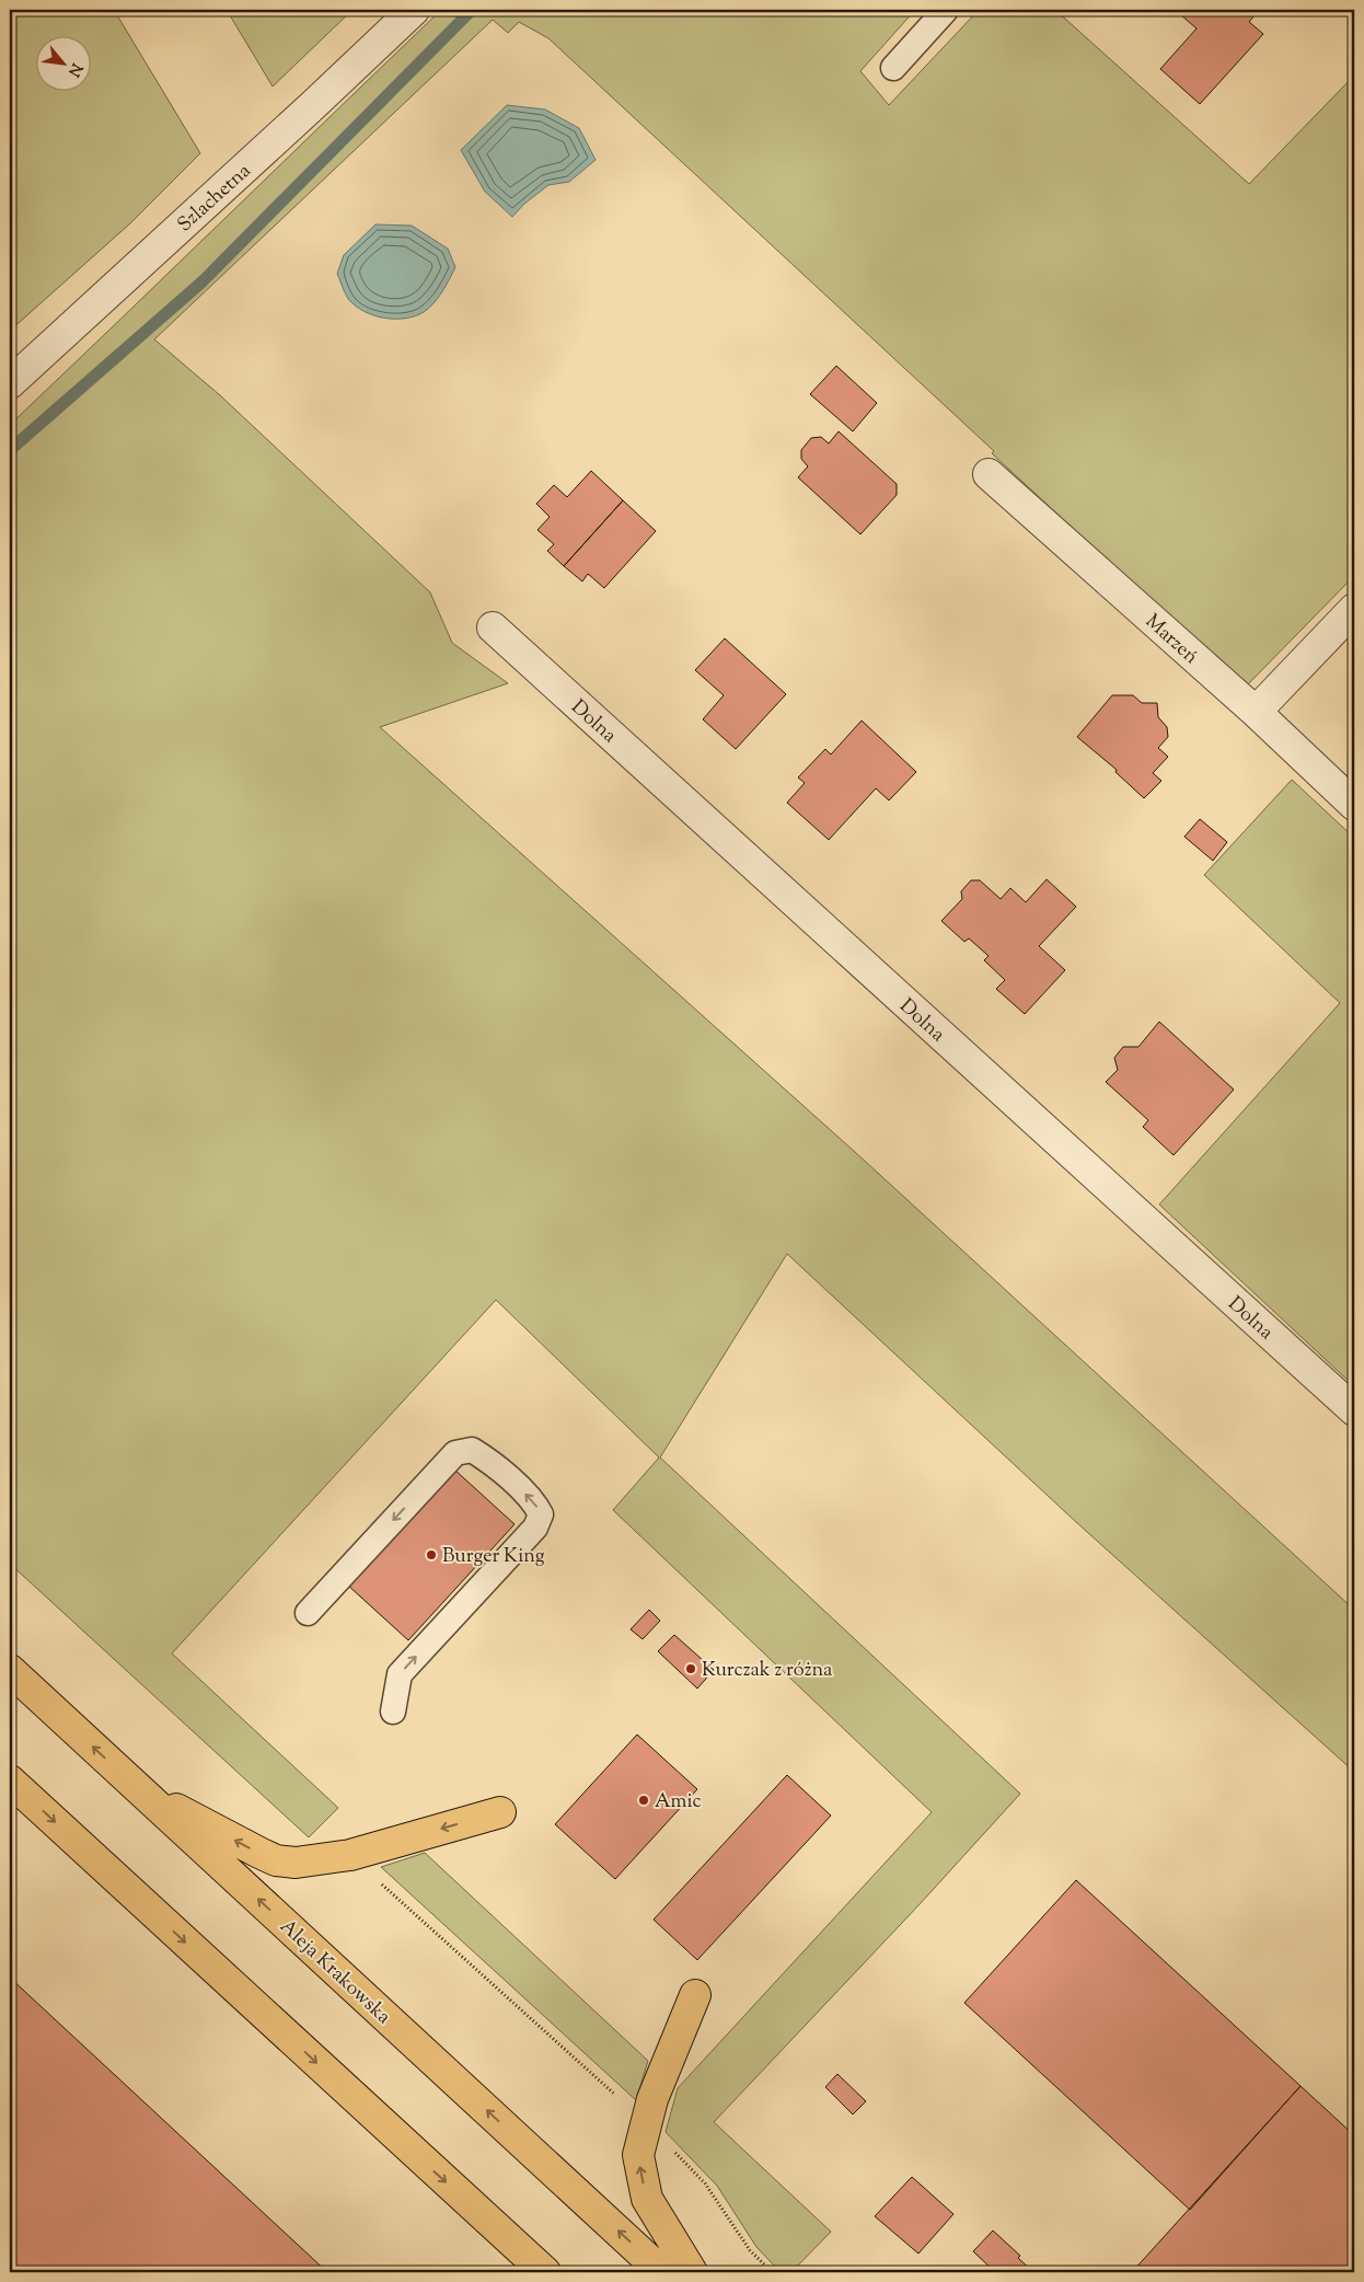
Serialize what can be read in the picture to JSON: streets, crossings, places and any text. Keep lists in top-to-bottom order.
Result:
{
  "streets": {
    "main road": ["Aleja Krakowska"],
    "street": ["Szlachetna", "Marzeń", "Dolna"]
  },
  "places": ["Burger King", "Kurczak z różna", "Amic"],
  "north": "bottom right"
}
